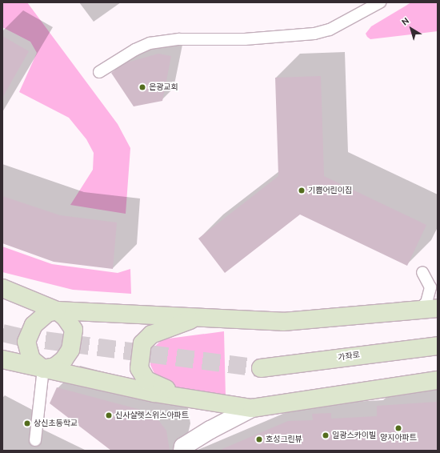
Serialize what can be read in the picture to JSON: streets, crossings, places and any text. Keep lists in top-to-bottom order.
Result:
{
  "streets": {
    "main road": ["가좌로"]
  },
  "places": [
    "은광교회",
    "기쁨어린이집",
    "신사샬렛스위스아파트",
    "상신초등학교",
    "양지아파트",
    "일광스카이빌",
    "호성그린뷰"
  ],
  "north": "top left"
}
